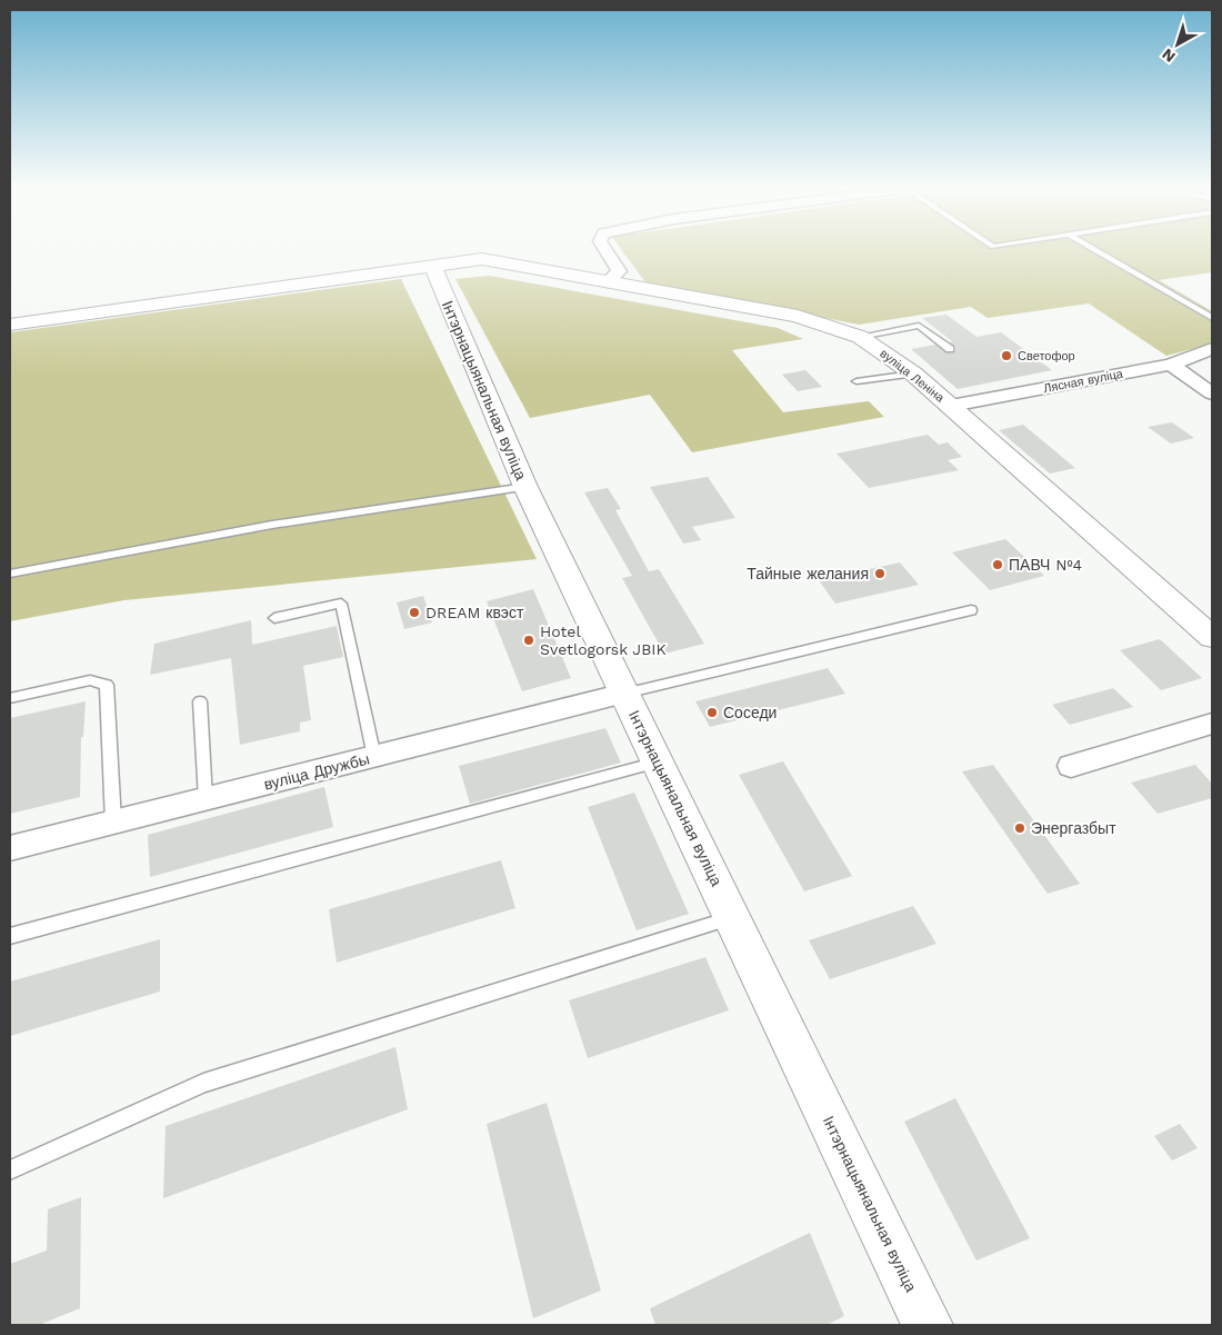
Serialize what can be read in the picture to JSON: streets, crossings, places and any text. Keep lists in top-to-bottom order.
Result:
{
  "streets": {
    "street": [
      "вуліца Леніна",
      "Лясная вуліца",
      "Інтэрнацыянальная вуліца",
      "вуліца Дружбы"
    ]
  },
  "crossings": [
    ["вуліца Леніна", "Лясная вуліца"],
    ["вуліца Леніна", "Інтэрнацыянальная вуліца"],
    ["Інтэрнацыянальная вуліца", "вуліца Дружбы"]
  ],
  "places": [
    "Светофор",
    "ПАВЧ №4",
    "Тайные желания",
    "DREAM квэст",
    "Hotel Svetlogorsk JBIK",
    "Соседи",
    "Энергазбыт"
  ],
  "north": "bottom left"
}
